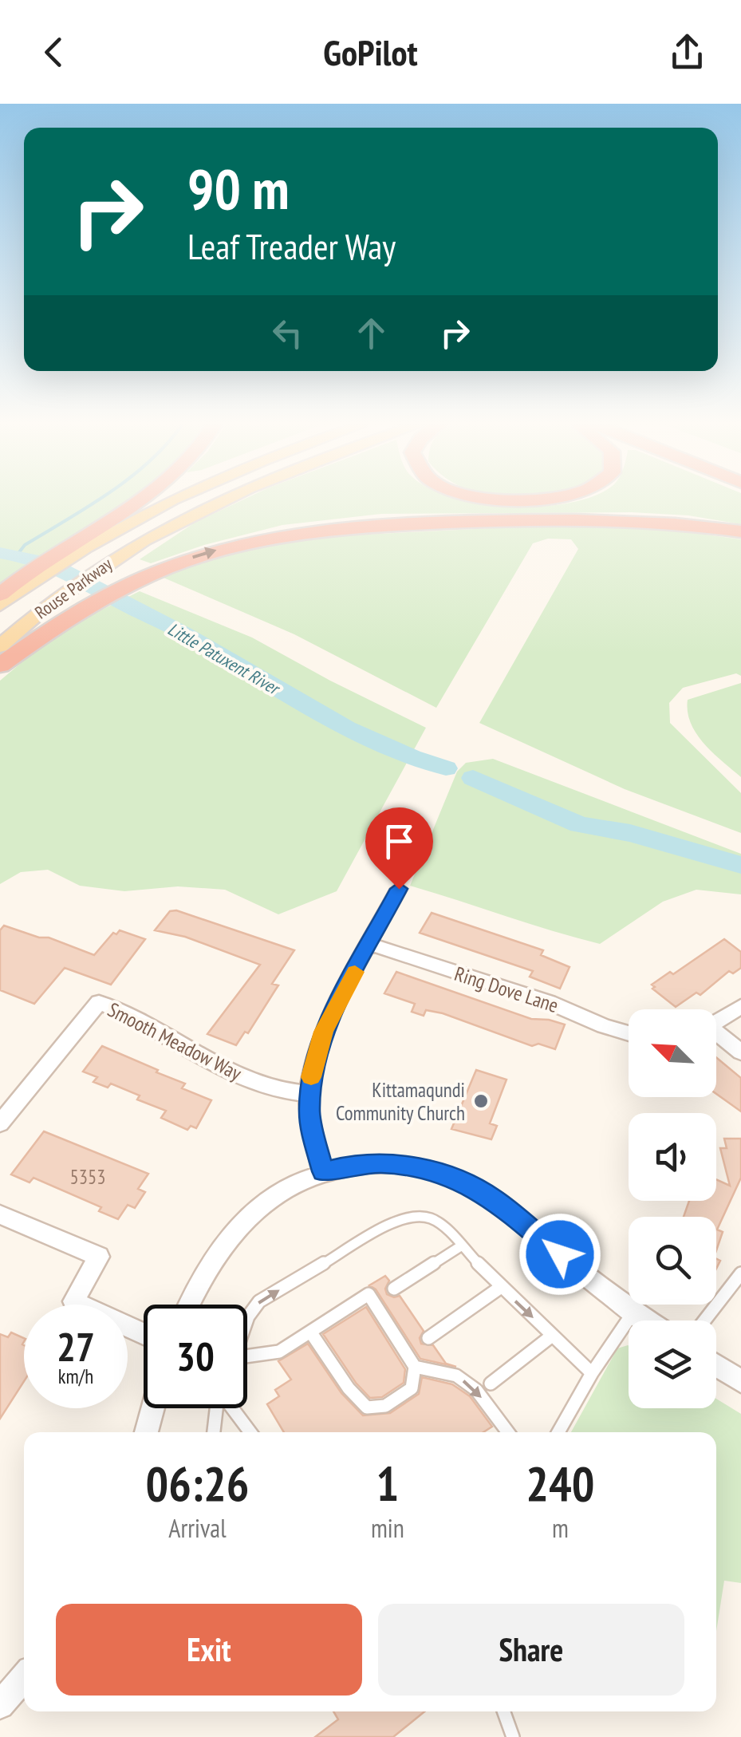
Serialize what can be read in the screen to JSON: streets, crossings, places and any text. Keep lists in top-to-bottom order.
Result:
{
  "streets": {
    "main road": ["Rouse Parkway"],
    "street": ["Ring Dove Lane", "Smooth Meadow Way"]
  },
  "water": ["Little Patuxent River"],
  "places": ["Kittamaqundi Community Church"],
  "house_numbers": ["5353"],
  "north": "top left",
  "page": {
    "header": "GoPilot",
    "turn": ["90 m", "Leaf Treader Way"],
    "speed": "27 km/h",
    "limit": "30",
    "eta": [
      "06:26",
      "Arrival",
      "1",
      "min",
      "240",
      "m"
    ],
    "buttons": ["Exit", "Share"]
  }
}
